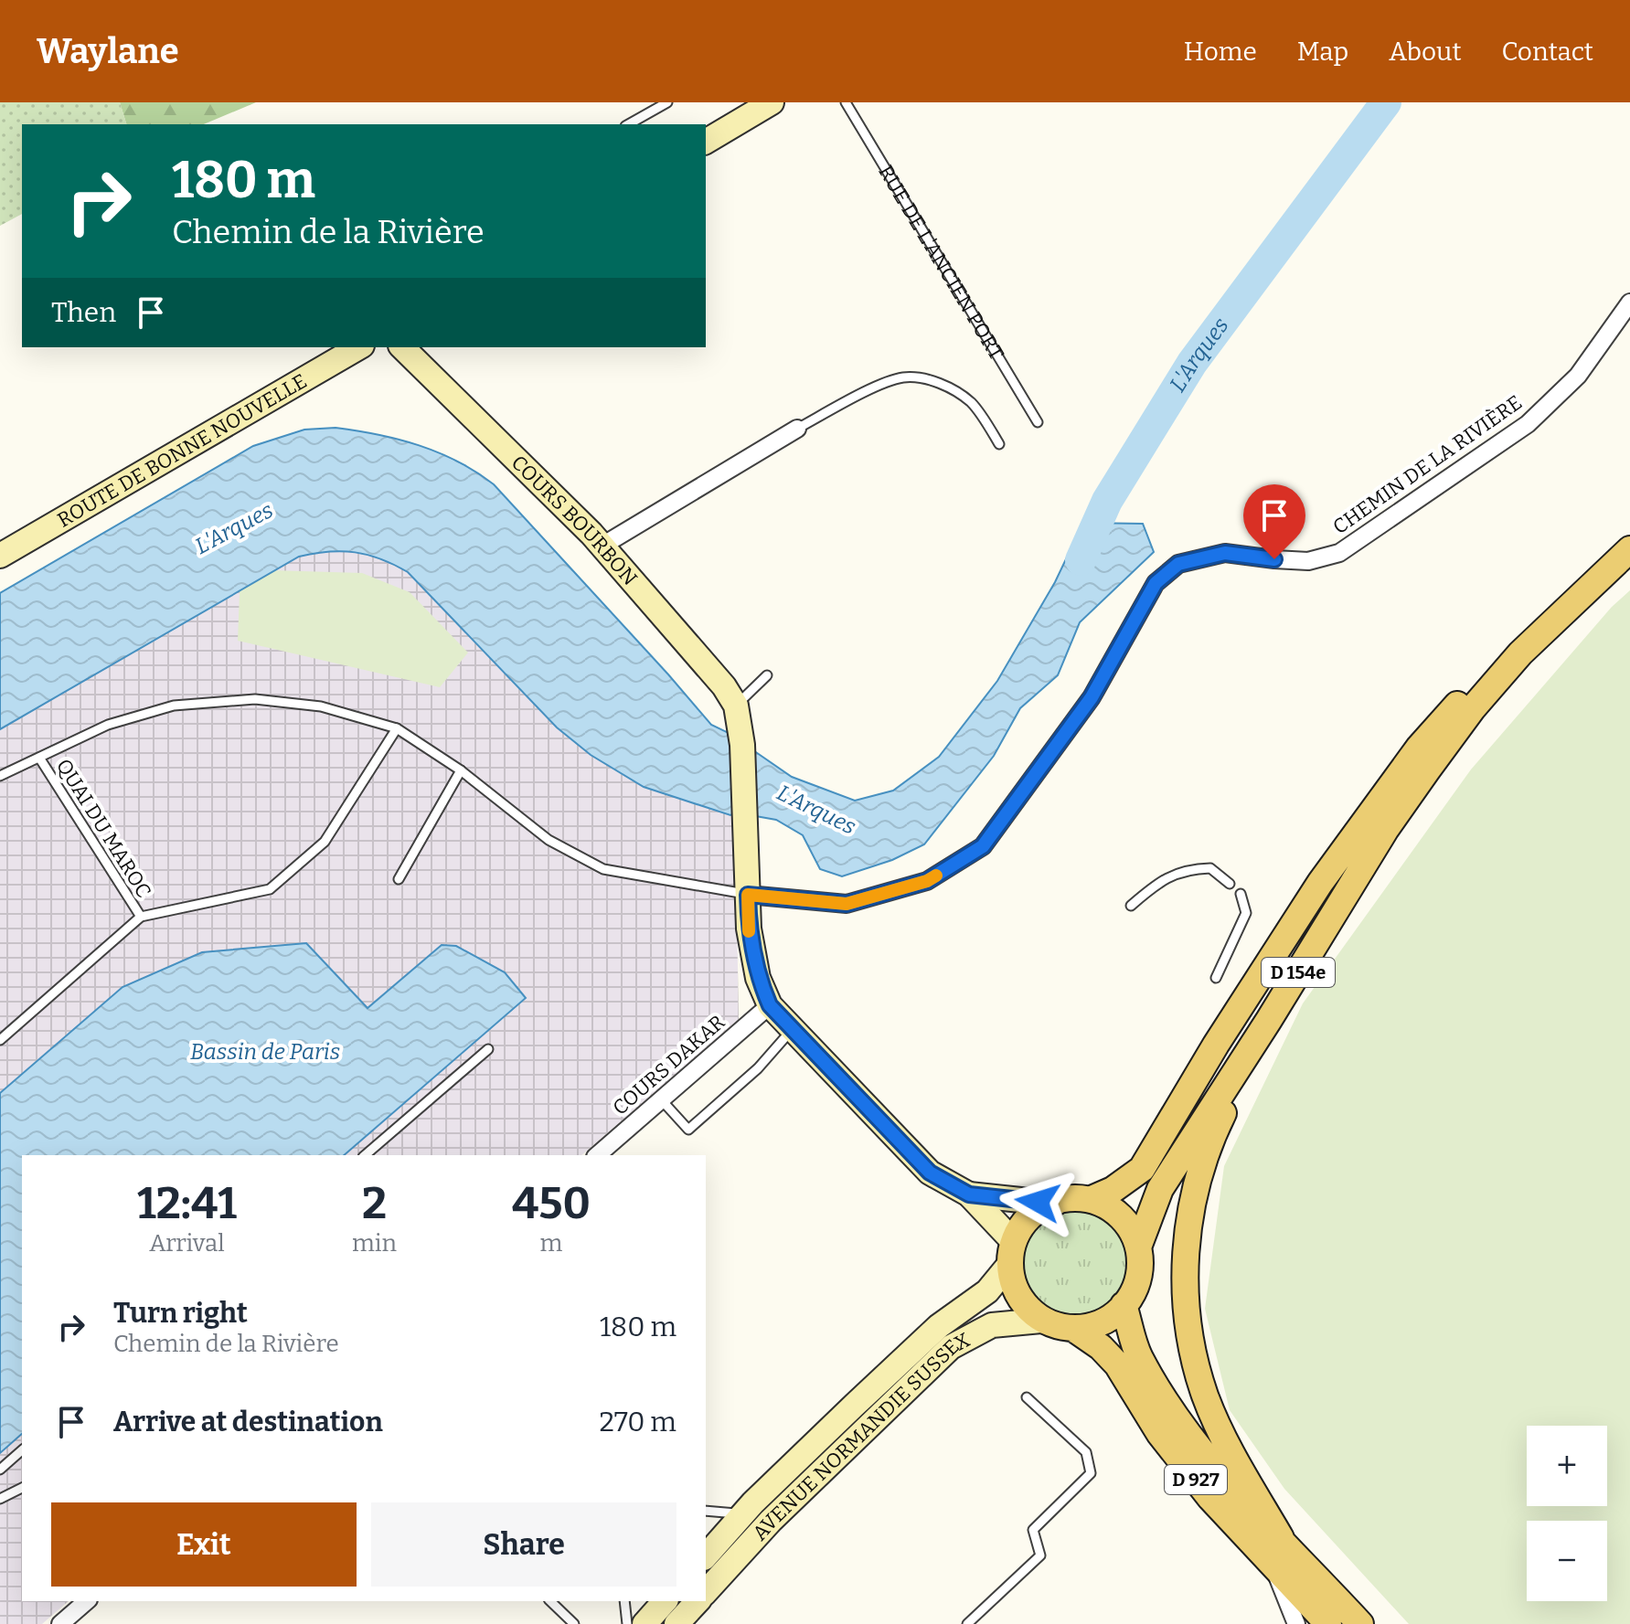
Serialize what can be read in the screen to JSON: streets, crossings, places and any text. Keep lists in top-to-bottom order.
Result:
{
  "streets": {
    "main road": [
      "ROUTE DE BONNE NOUVELLE",
      "COURS BOURBON",
      "D 154e",
      "AVENUE NORMANDIE SUSSEX",
      "D 927"
    ],
    "street": ["CHEMIN DE LA RIVIÈRE", "COURS DAKAR"],
    "lane": ["RUE DE L'ANCIEN PORT", "QUAI DU MAROC"]
  },
  "crossings": [
    ["CHEMIN DE LA RIVIÈRE", "COURS BOURBON"],
    ["COURS BOURBON", "D 154e"],
    ["COURS BOURBON", "COURS DAKAR"],
    ["COURS BOURBON", "AVENUE NORMANDIE SUSSEX"],
    ["COURS BOURBON", "D 927"],
    ["D 154e", "AVENUE NORMANDIE SUSSEX"],
    ["D 154e", "D 927"],
    ["AVENUE NORMANDIE SUSSEX", "D 927"]
  ],
  "water": ["L'Arques", "Bassin de Paris"],
  "page": {
    "header": "Waylane",
    "nav": [
      "Home",
      "Map",
      "About",
      "Contact"
    ],
    "turn": ["180 m", "Chemin de la Rivière"],
    "then": "Then",
    "eta": [
      "12:41",
      "Arrival",
      "2",
      "min",
      "450",
      "m"
    ],
    "list": [
      {
        "name": "Turn right",
        "note": "Chemin de la Rivière",
        "value": "180 m"
      },
      {
        "name": "Arrive at destination",
        "value": "270 m"
      }
    ],
    "map_buttons": ["+", "−"],
    "buttons": ["Exit", "Share"]
  }
}
